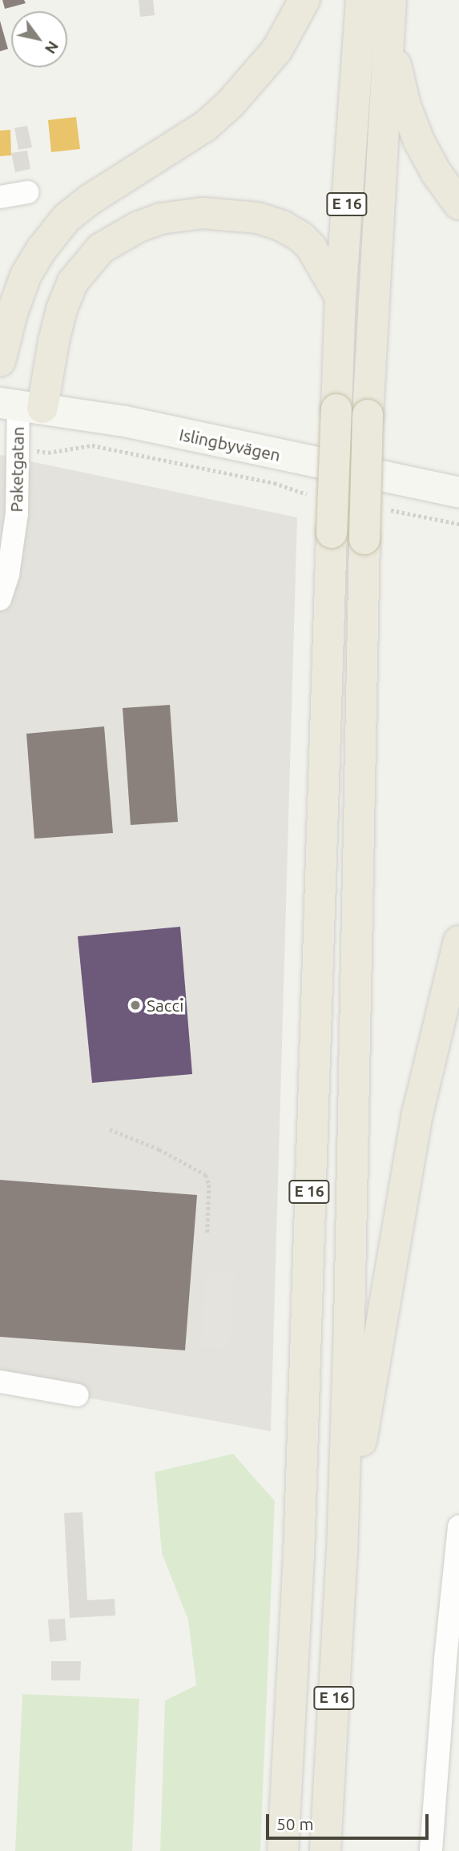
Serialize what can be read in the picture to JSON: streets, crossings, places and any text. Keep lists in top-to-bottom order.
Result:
{
  "streets": {
    "highway": ["E 16"],
    "street": ["Islingbyvägen", "Paketgatan"]
  },
  "crossings": [
    ["Islingbyvägen", "Paketgatan"]
  ],
  "places": ["Sacci"],
  "scale_bar": "50 m",
  "north": "bottom right"
}
